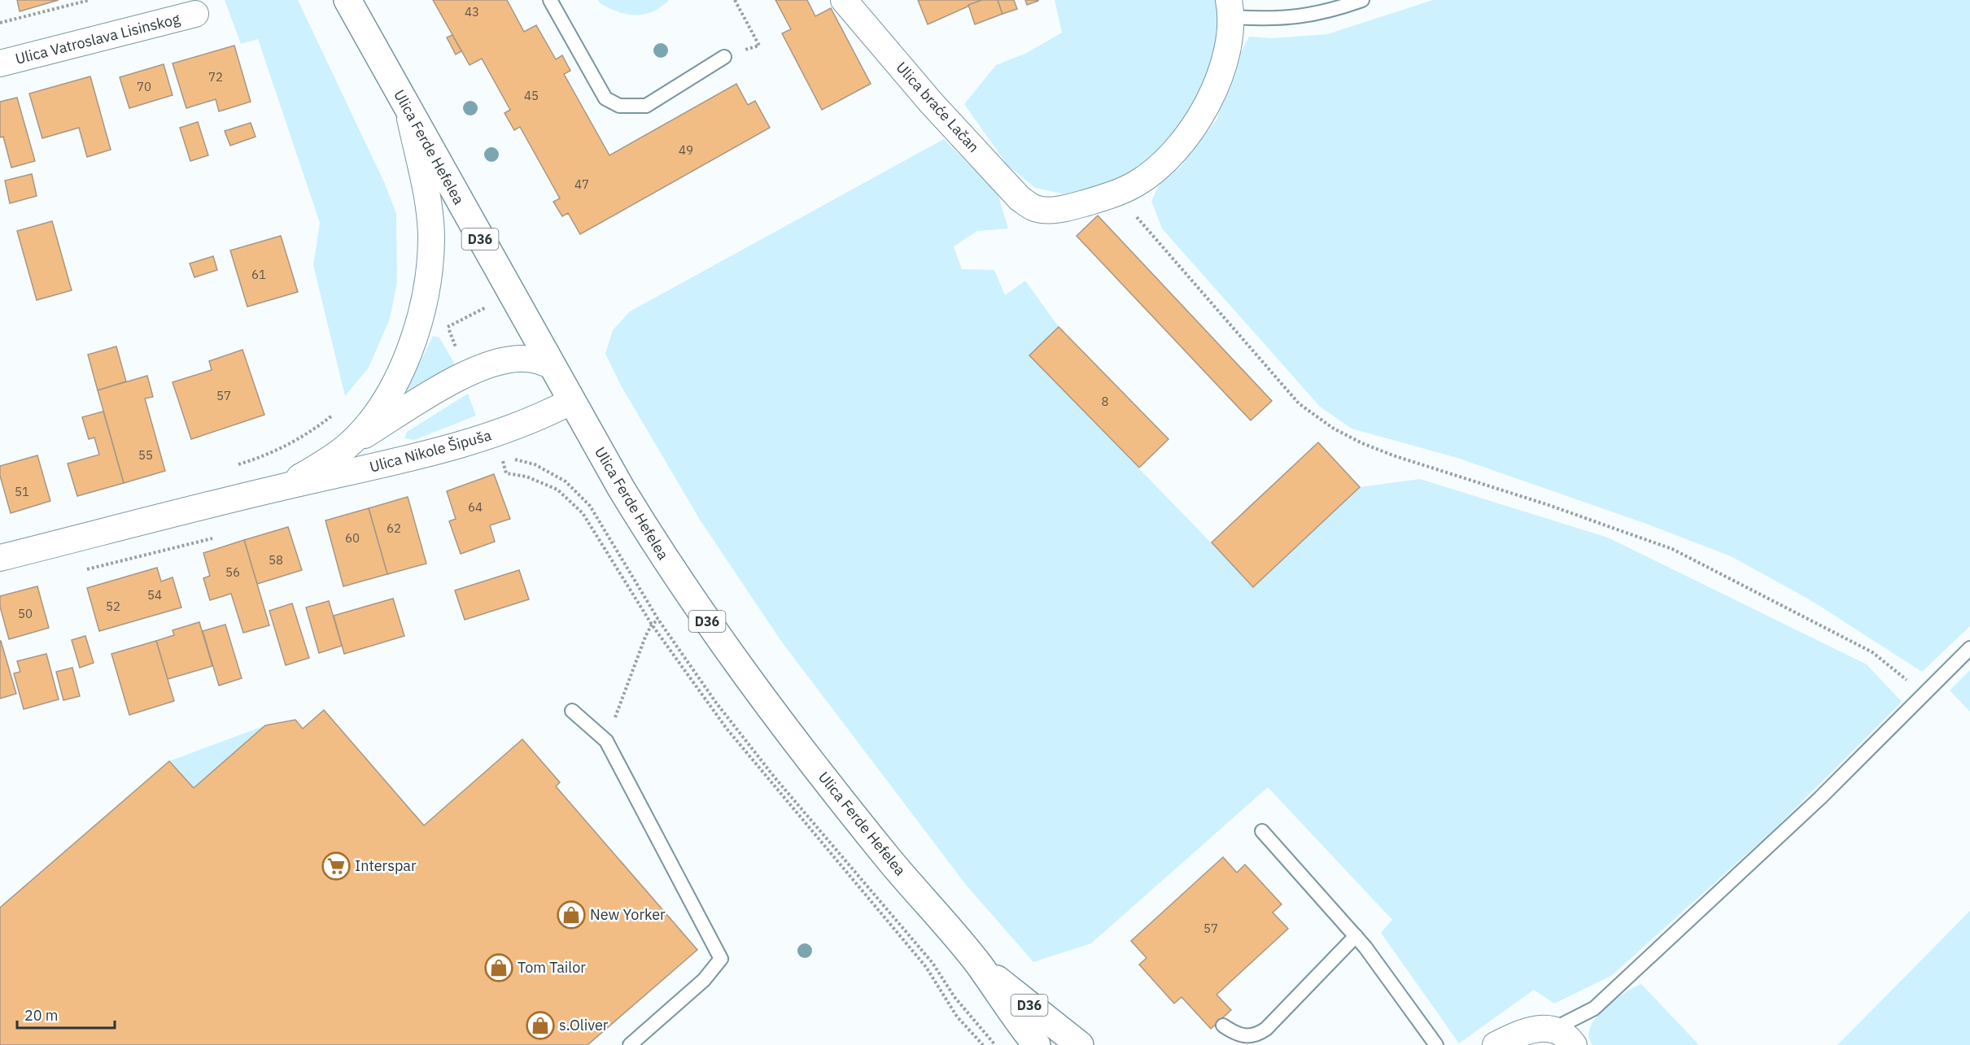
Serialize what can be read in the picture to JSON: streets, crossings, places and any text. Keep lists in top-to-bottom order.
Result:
{
  "streets": {
    "main road": ["Ulica Ferde Hefelea", "D36"],
    "street": ["Ulica Vatroslava Lisinskog", "Ulica braće Lačan", "Ulica Nikole Šipuša"]
  },
  "crossings": [
    ["Ulica Ferde Hefelea", "Ulica Nikole Šipuša"]
  ],
  "places": {
    "supermarket": ["Interspar"],
    "shop": ["New Yorker", "Tom Tailor", "s.Oliver"]
  },
  "house_numbers": [
    "43",
    "72",
    "70",
    "45",
    "49",
    "47",
    "61",
    "57",
    "8",
    "55",
    "51",
    "64",
    "62",
    "60",
    "58",
    "56",
    "54",
    "52",
    "50",
    "57"
  ],
  "scale_bar": "20 m"
}
